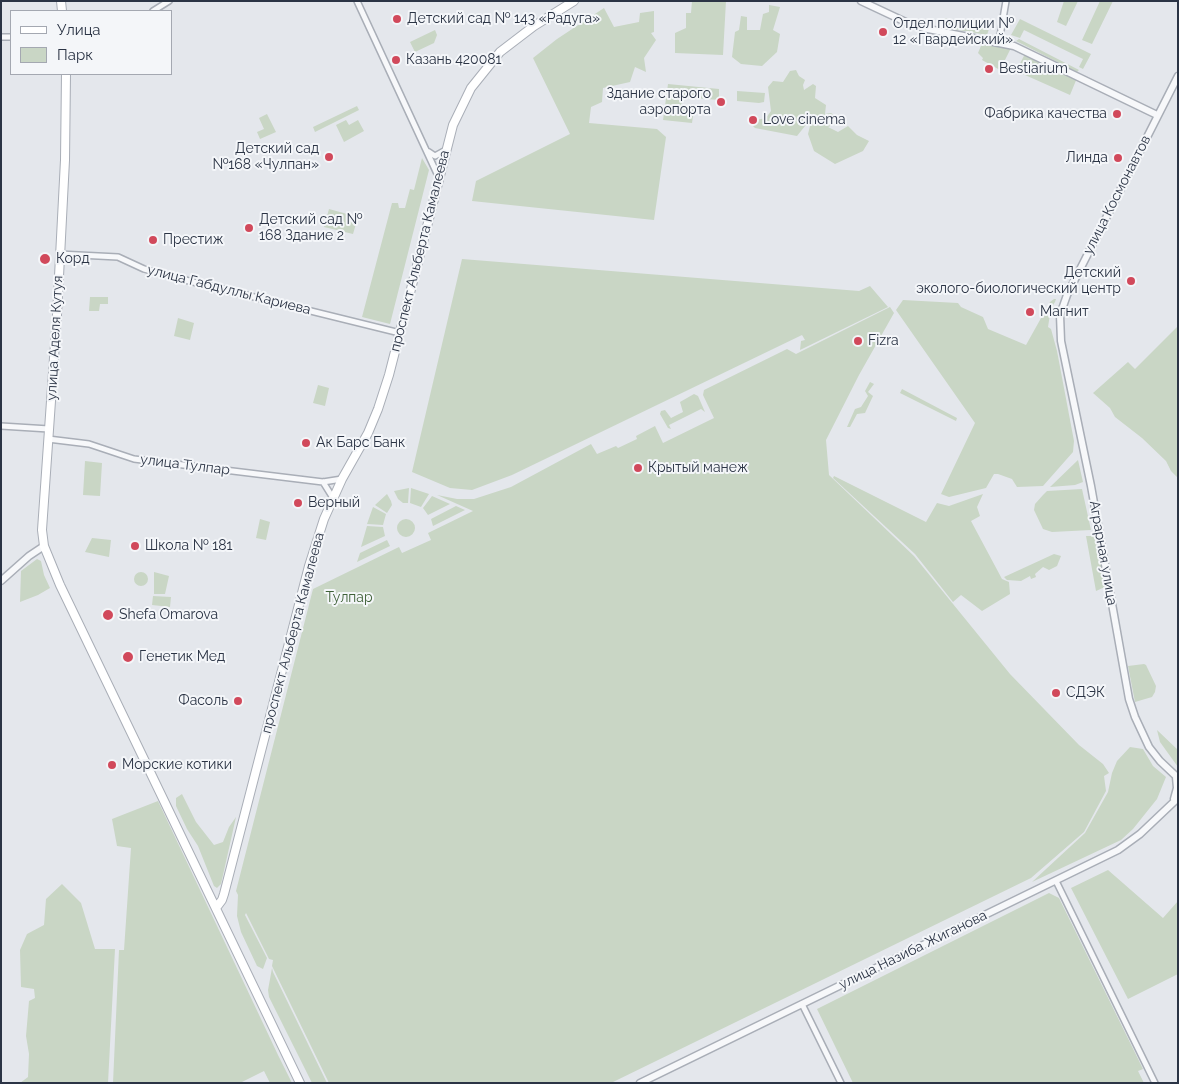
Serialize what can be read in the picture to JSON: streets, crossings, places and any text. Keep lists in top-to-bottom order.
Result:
{
  "streets": {
    "main road": ["проспект Альберта Камалеева", "улица Аделя Кутуя"],
    "street": [
      "улица Космонавтов",
      "улица Габдуллы Кариева",
      "улица Тулпар",
      "Аграрная улица",
      "улица Назиба Жиганова"
    ]
  },
  "crossings": [
    ["улица Космонавтов", "Аграрная улица"],
    ["проспект Альберта Камалеева", "улица Габдуллы Кариева"],
    ["проспект Альберта Камалеева", "улица Аделя Кутуя"],
    ["проспект Альберта Камалеева", "улица Тулпар"],
    ["улица Габдуллы Кариева", "улица Аделя Кутуя"],
    ["улица Аделя Кутуя", "улица Тулпар"],
    ["Аграрная улица", "улица Назиба Жиганова"]
  ],
  "parks": ["Тулпар"],
  "places": [
    "Детский сад № 143 «Радуга»",
    "Отдел полиции № 12 «Гвардейский»",
    "Казань 420081",
    "Bestiarium",
    "Здание старого аэропорта",
    "Фабрика качества",
    "Love cinema",
    "Детский сад №168 «Чулпан»",
    "Линда",
    "Детский сад № 168 Здание 2",
    "Престиж",
    "Корд",
    "Детский эколого-биологический центр",
    "Магнит",
    "Fizra",
    "Ак Барс Банк",
    "Крытый манеж",
    "Верный",
    "Школа № 181",
    "Shefa Omarova",
    "Генетик Мед",
    "СДЭК",
    "Фасоль",
    "Морские котики"
  ],
  "legend": ["Улица", "Парк"]
}
